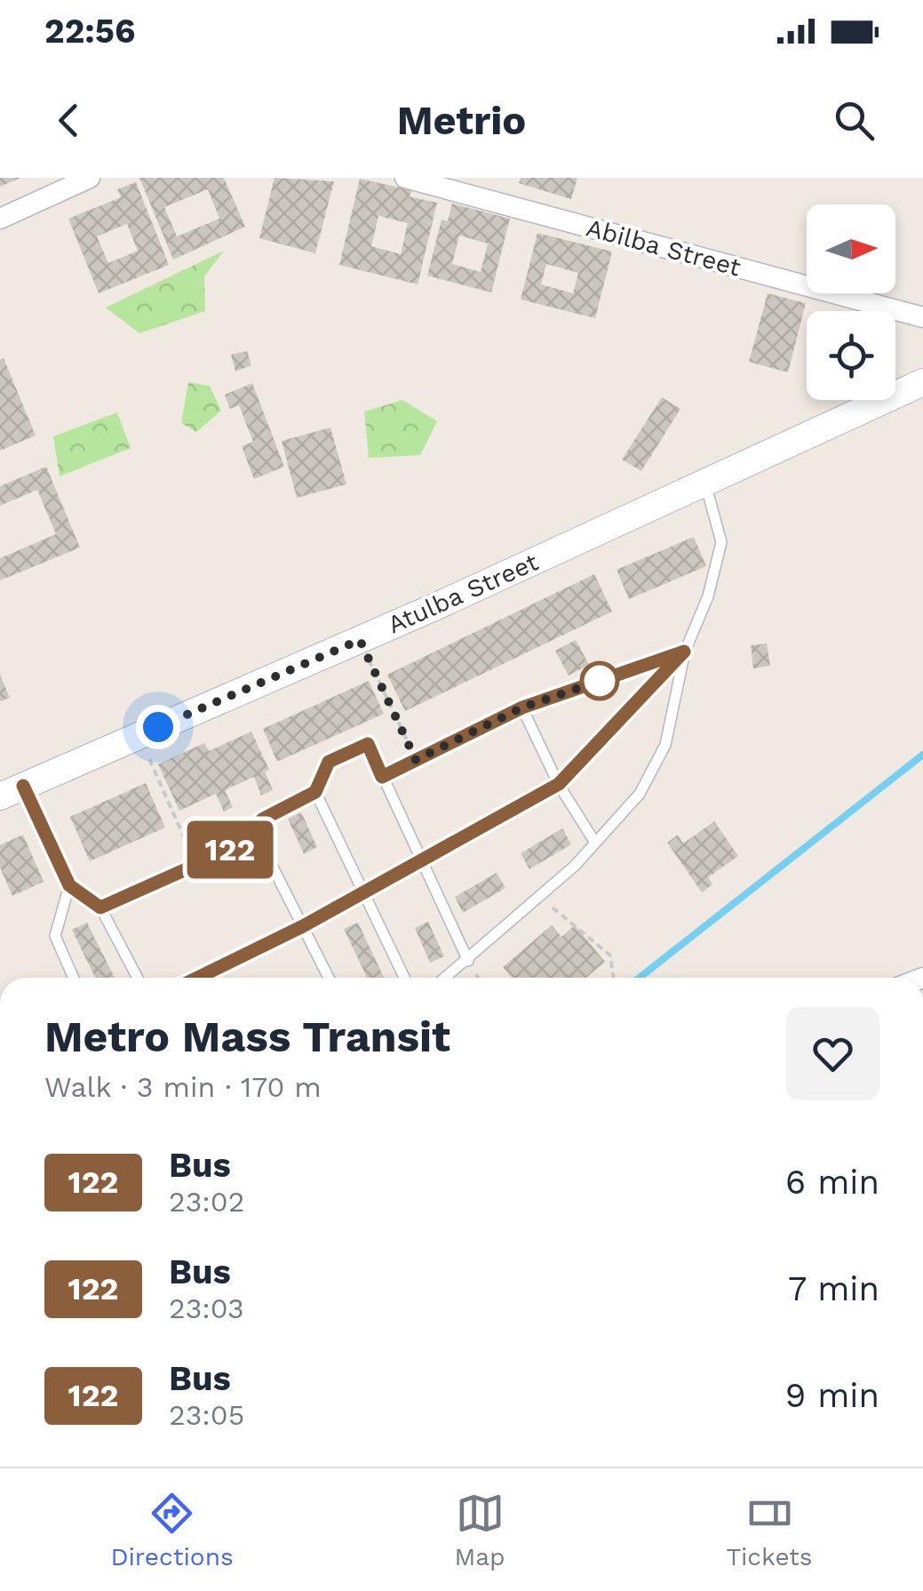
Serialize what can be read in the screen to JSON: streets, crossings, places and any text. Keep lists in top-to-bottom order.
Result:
{
  "streets": {
    "street": ["Abilba Street", "Atulba Street"]
  },
  "lines": ["bus line 122"],
  "north": "right",
  "page": {
    "status": "22:56",
    "header": "Metrio",
    "on_map": "122",
    "heading": ["Metro Mass Transit", "Walk · 3 min · 170 m"],
    "list": [
      {
        "mark": "122",
        "name": "Bus",
        "note": "23:02",
        "value": "6 min"
      },
      {
        "mark": "122",
        "name": "Bus",
        "note": "23:03",
        "value": "7 min"
      },
      {
        "mark": "122",
        "name": "Bus",
        "note": "23:05",
        "value": "9 min"
      }
    ],
    "tabs": ["Directions", "Map", "Tickets"]
  }
}
